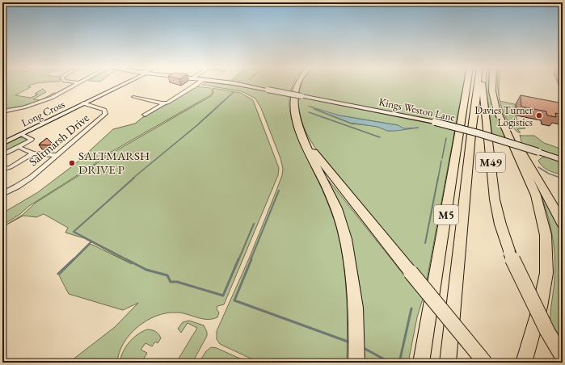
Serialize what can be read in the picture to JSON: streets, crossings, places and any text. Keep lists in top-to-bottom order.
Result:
{
  "streets": {
    "highway": ["M49", "M5"],
    "street": ["Kings Weston Lane", "Long Cross", "Saltmarsh Drive"]
  },
  "crossings": [
    ["Long Cross", "Saltmarsh Drive"]
  ],
  "places": ["Davies Turner Logistics", "SALTMARSH DRIVE P"]
}
